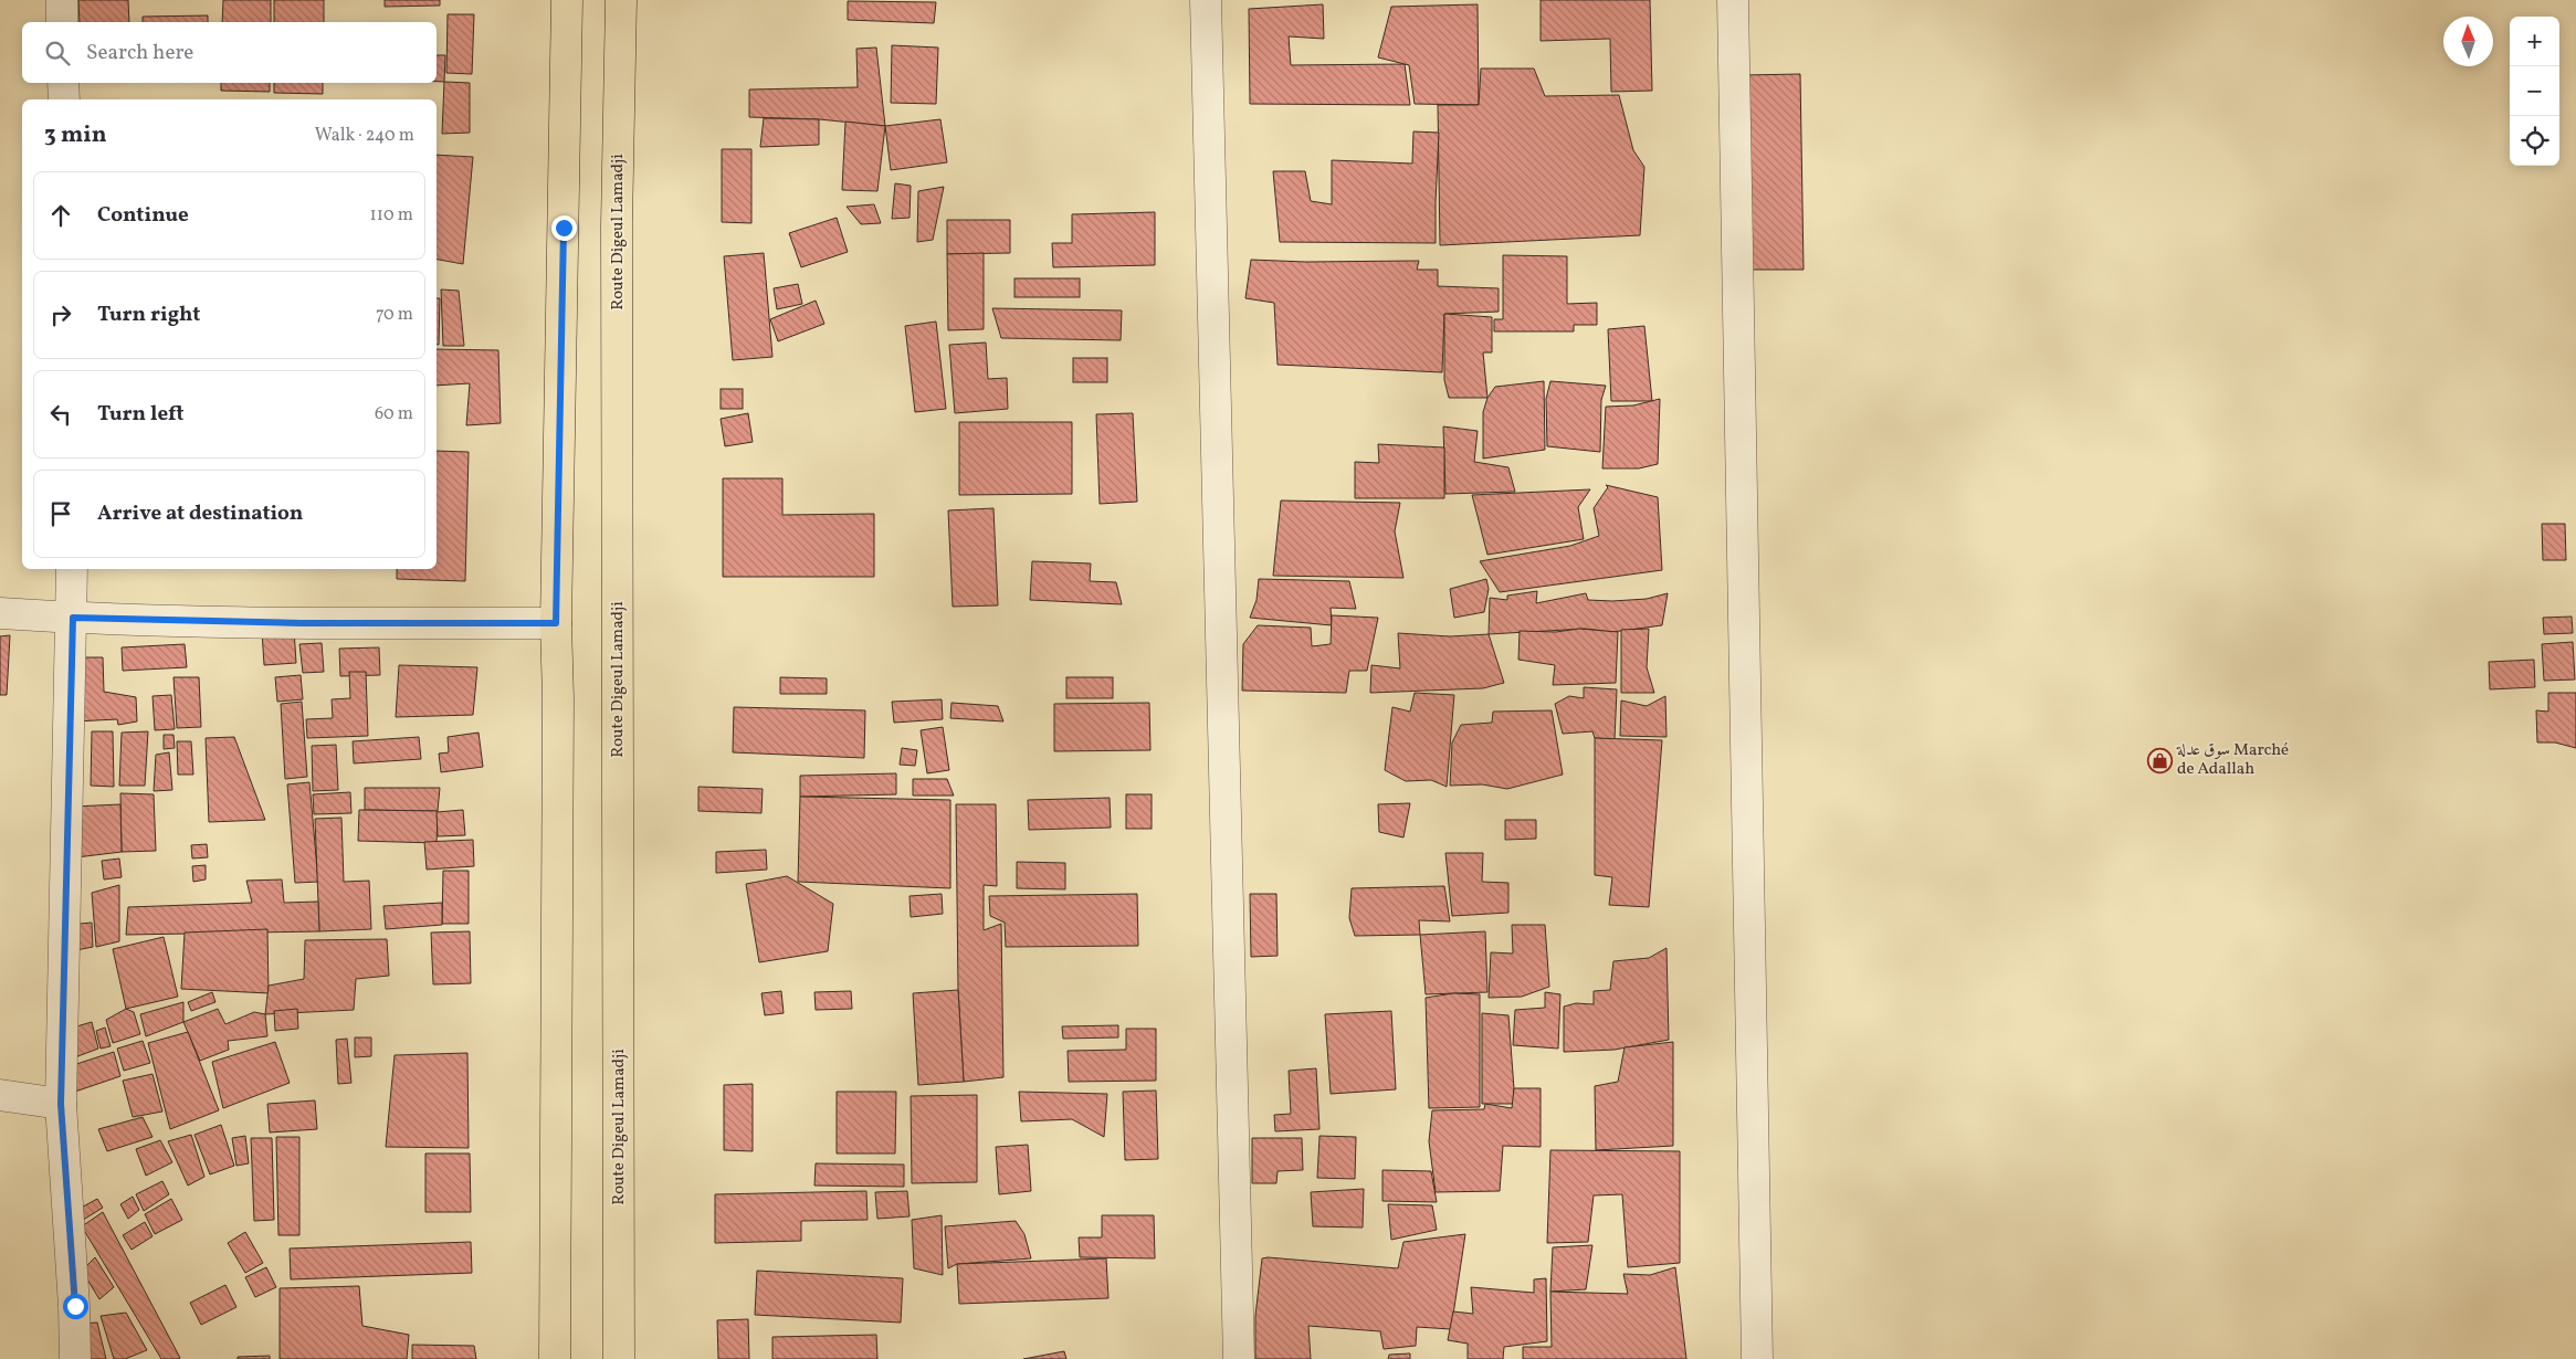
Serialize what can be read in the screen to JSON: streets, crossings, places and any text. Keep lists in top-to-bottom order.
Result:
{
  "streets": {
    "main road": ["Route Digeul Lamadji"]
  },
  "places": {
    "shop": ["سوق عدلة Marché de Adallah"]
  },
  "north": "top",
  "page": {
    "map_buttons": ["+", "−"],
    "search": "Search here",
    "heading": ["3 min", "Walk · 240 m"],
    "list": [
      ["Continue", "110 m"],
      ["Turn right", "70 m"],
      ["Turn left", "60 m"],
      "Arrive at destination"
    ]
  }
}
